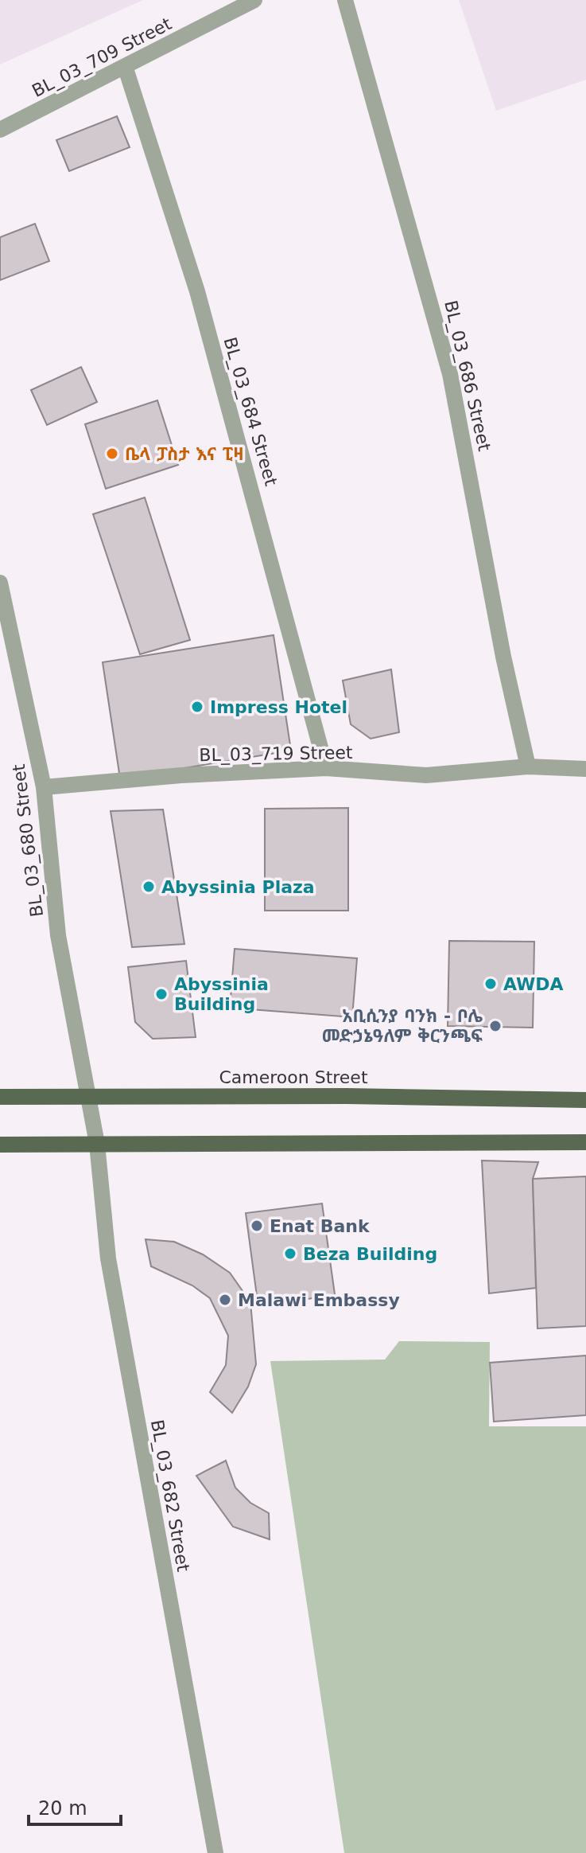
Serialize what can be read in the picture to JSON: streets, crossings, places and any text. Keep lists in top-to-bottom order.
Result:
{
  "streets": {
    "main road": ["Cameroon Street"],
    "street": [
      "BL_03_709 Street",
      "BL_03_686 Street",
      "BL_03_684 Street",
      "BL_03_719 Street",
      "BL_03_680 Street",
      "BL_03_682 Street"
    ]
  },
  "crossings": [
    ["BL_03_709 Street", "BL_03_684 Street"],
    ["BL_03_686 Street", "BL_03_719 Street"],
    ["BL_03_684 Street", "BL_03_719 Street"],
    ["BL_03_719 Street", "BL_03_680 Street"],
    ["BL_03_680 Street", "Cameroon Street"],
    ["BL_03_680 Street", "BL_03_682 Street"]
  ],
  "places": [
    "ቤላ ፓስታ እና ፒዛ",
    "Impress Hotel",
    "Abyssinia Plaza",
    "AWDA",
    "Abyssinia Building",
    "አቢሲንያ ባንክ - ቦሌ መድኃኔዓለም ቅርንጫፍ",
    "Enat Bank",
    "Beza Building",
    "Malawi Embassy"
  ],
  "scale_bar": "20 m"
}
